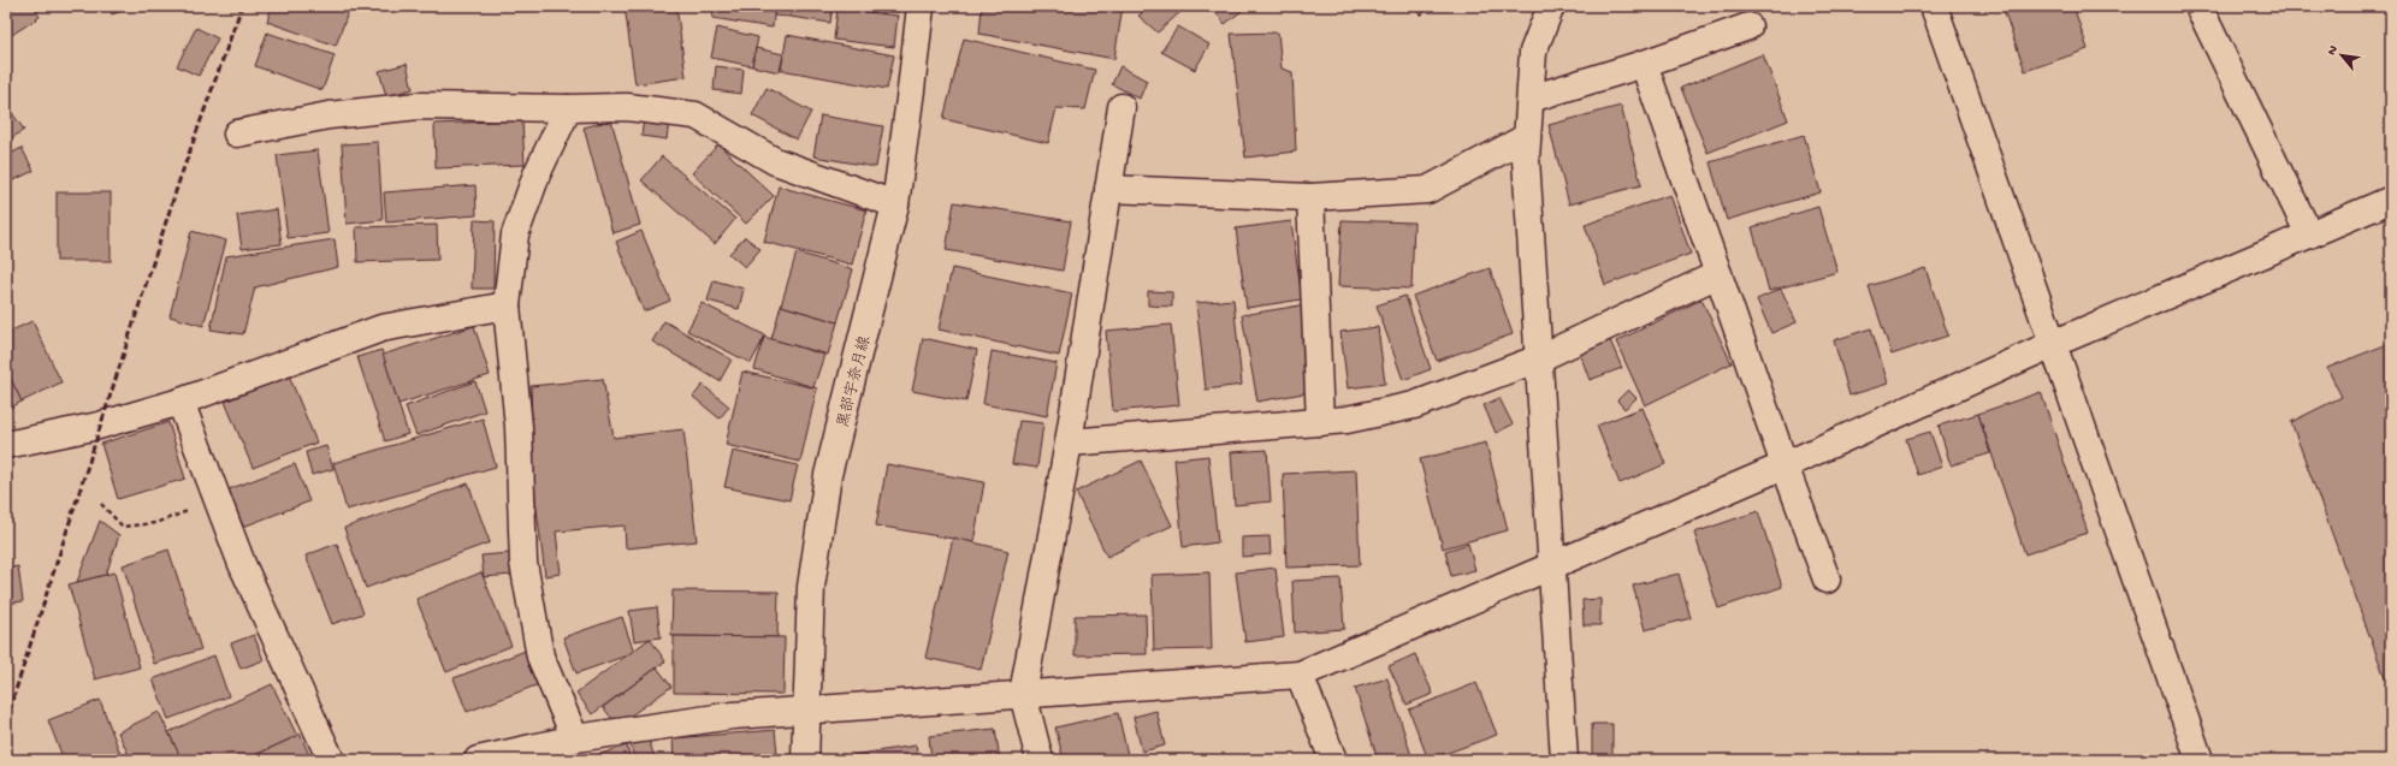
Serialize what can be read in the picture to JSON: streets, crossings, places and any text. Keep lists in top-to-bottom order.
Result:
{
  "streets": {
    "street": ["黒部宇奈月線"]
  },
  "north": "top left"
}
